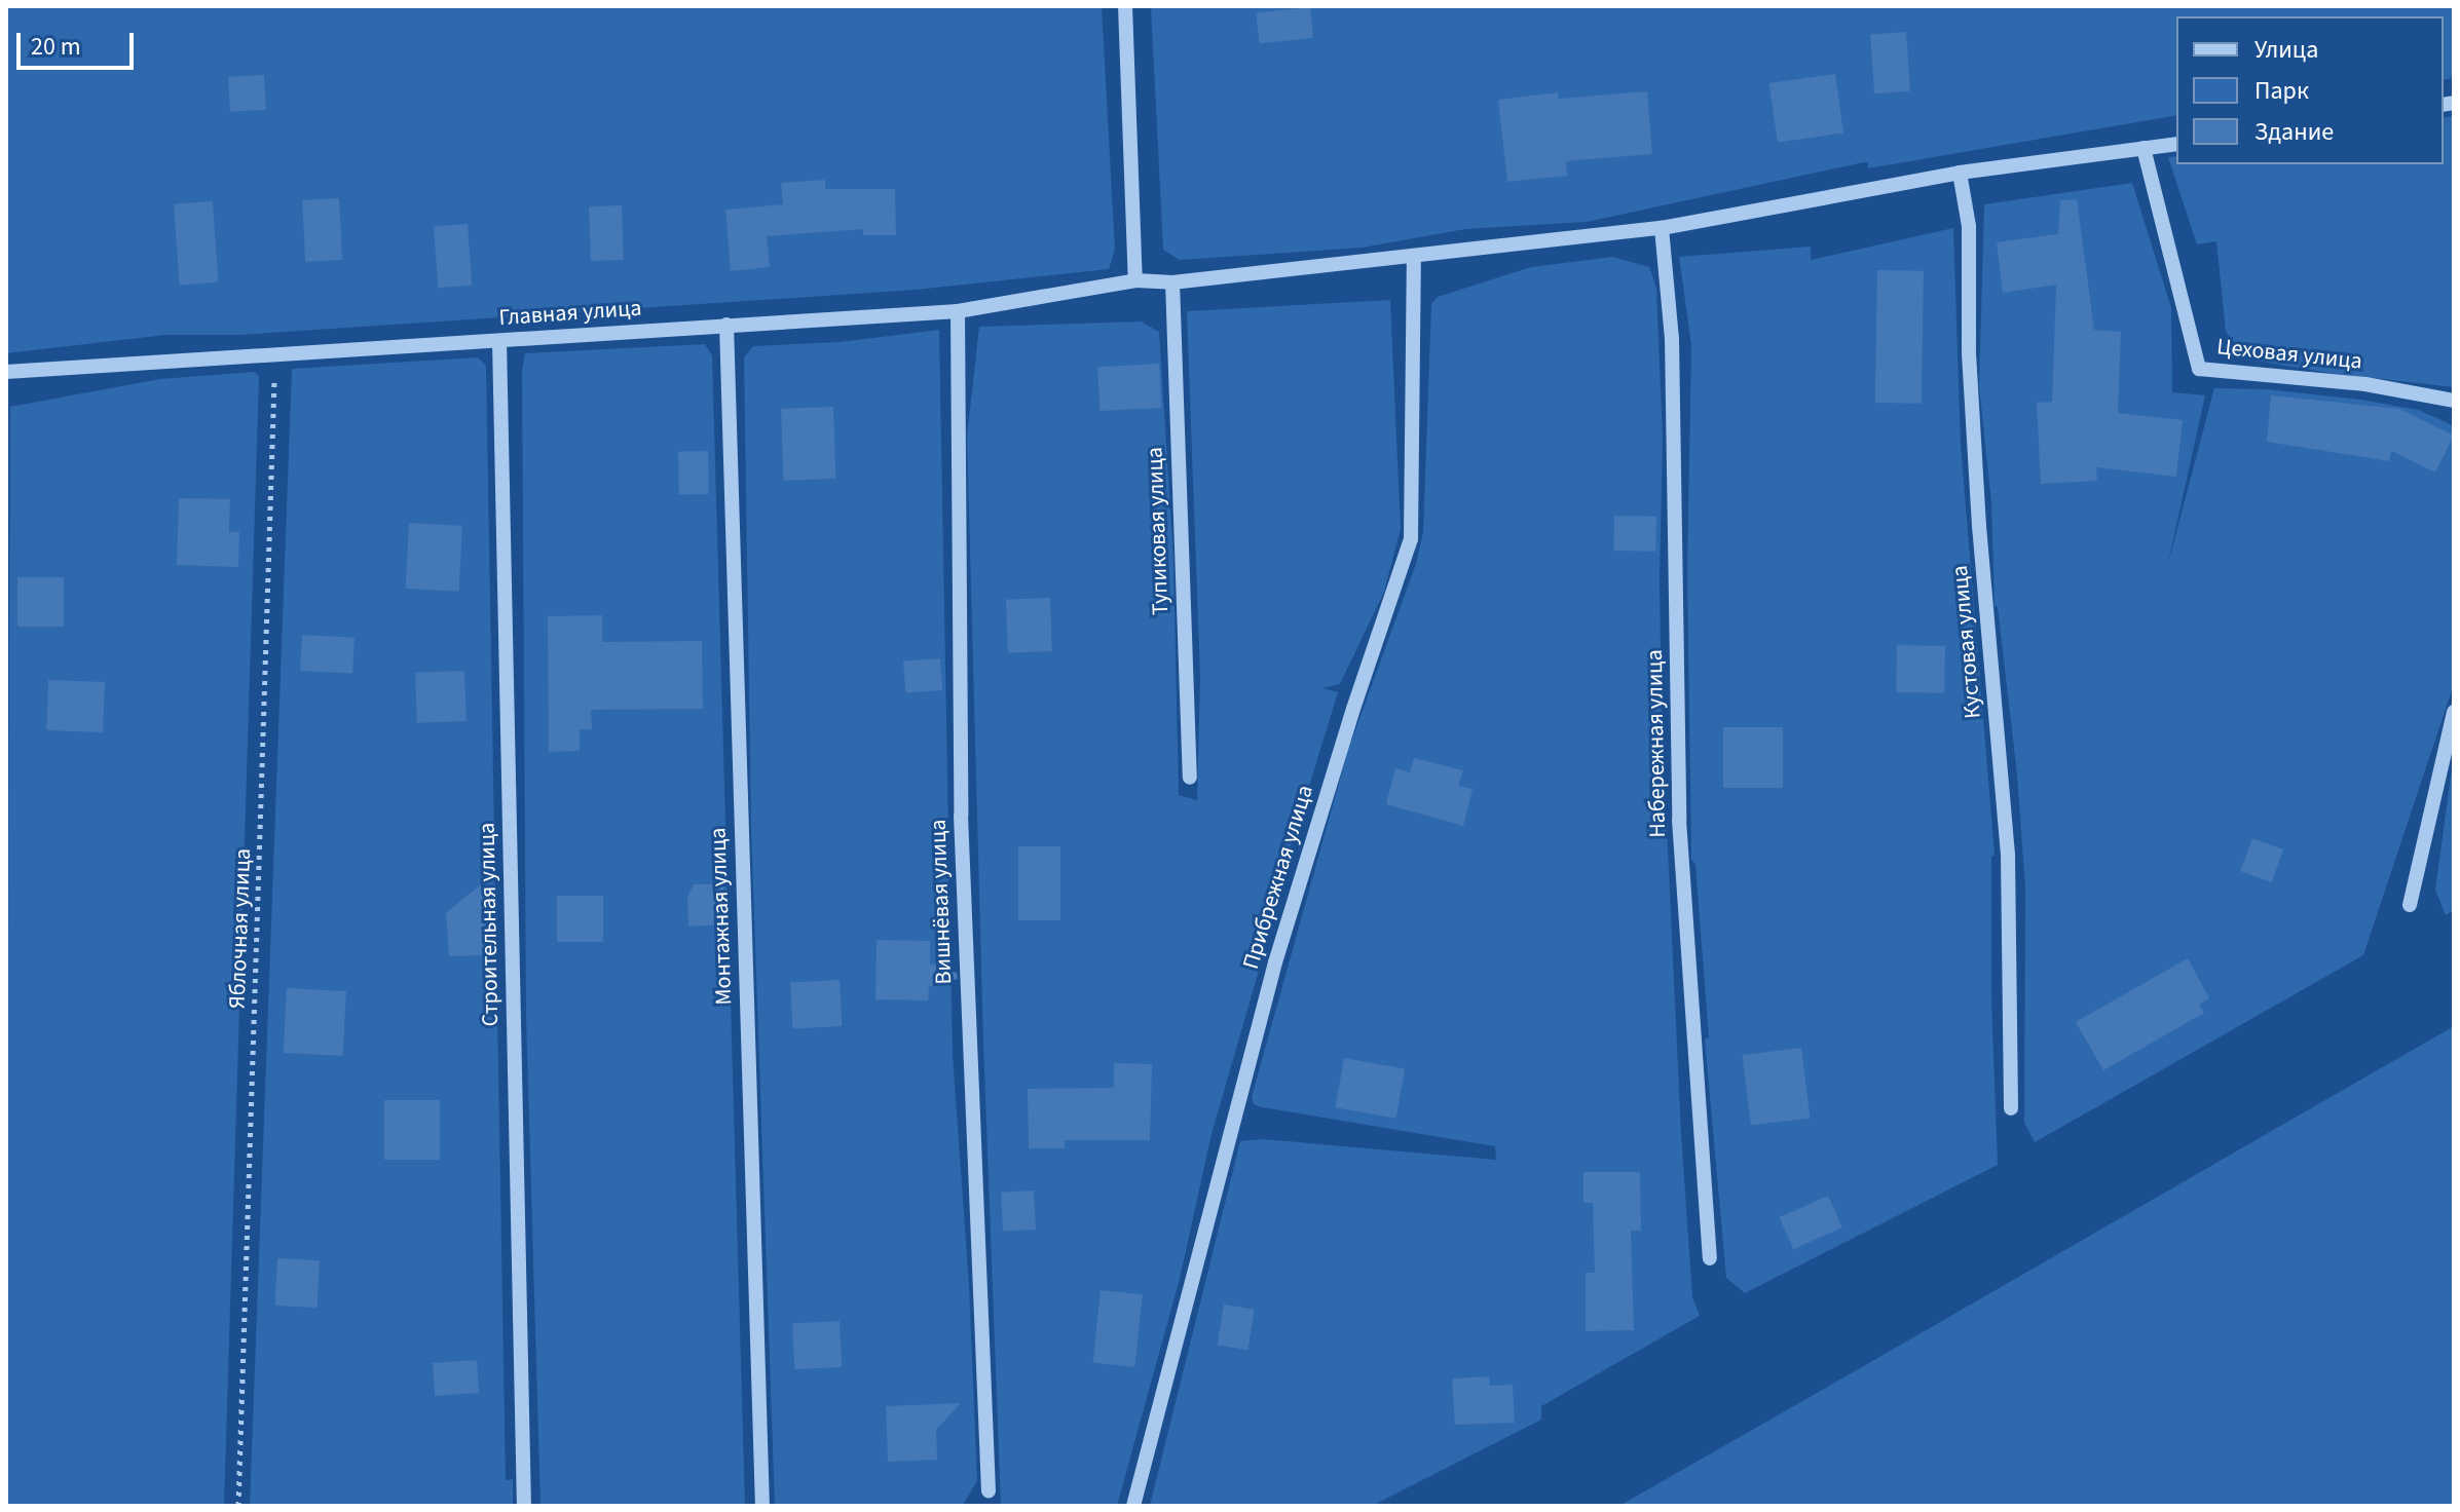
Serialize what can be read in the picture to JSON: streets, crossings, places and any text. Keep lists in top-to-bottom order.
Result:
{
  "streets": {
    "street": [
      "Главная улица",
      "Цеховая улица",
      "Тупиковая улица",
      "Кустовая улица",
      "Набережная улица",
      "Прибрежная улица",
      "Вишнёвая улица",
      "Монтажная улица",
      "Строительная улица"
    ],
    "path": ["Яблочная улица"]
  },
  "crossings": [
    ["Главная улица", "Цеховая улица"],
    ["Главная улица", "Тупиковая улица"],
    ["Главная улица", "Кустовая улица"],
    ["Главная улица", "Набережная улица"],
    ["Главная улица", "Прибрежная улица"],
    ["Главная улица", "Вишнёвая улица"],
    ["Главная улица", "Монтажная улица"],
    ["Главная улица", "Строительная улица"],
    ["Главная улица", "Яблочная улица"]
  ],
  "legend": ["Улица", "Парк", "Здание"],
  "scale_bar": "20 m"
}
